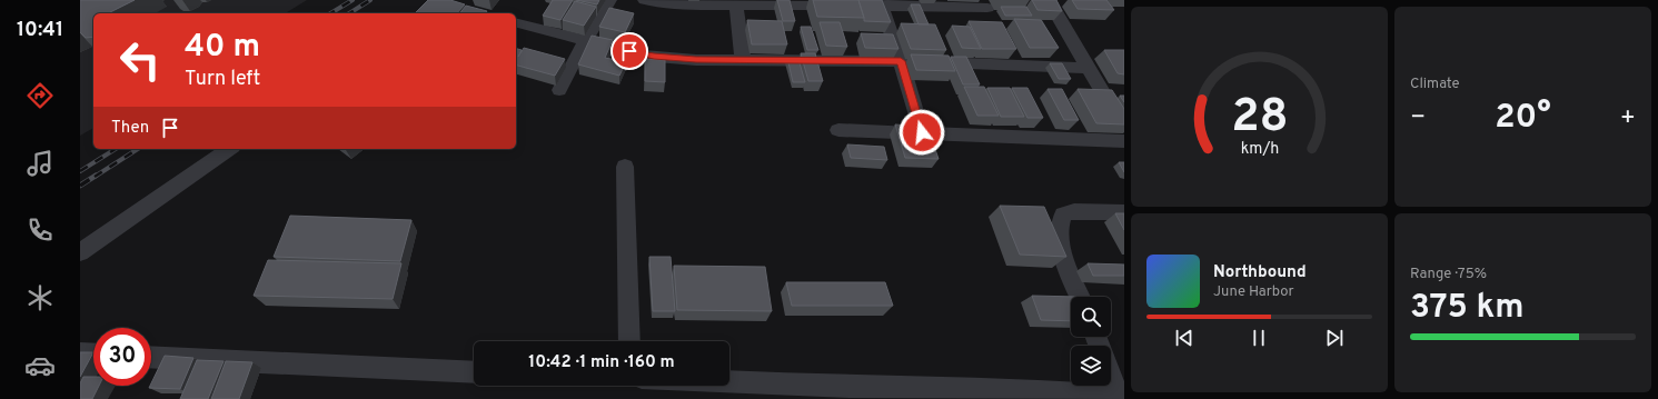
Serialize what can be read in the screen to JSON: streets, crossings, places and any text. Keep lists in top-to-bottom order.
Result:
{
  "page": {
    "tabs": "10:41",
    "tile": [
      "Climate",
      ["Range · 75%", "375 km"]
    ],
    "turn": ["40 m", "Turn left"],
    "heat": ["−", "20°", "+"],
    "then": "Then",
    "song": ["Northbound", "June Harbor"],
    "limit": "30",
    "trip": "10:42 · 1 min · 160 m",
    "gauge": ["28", "km/h"]
  }
}
